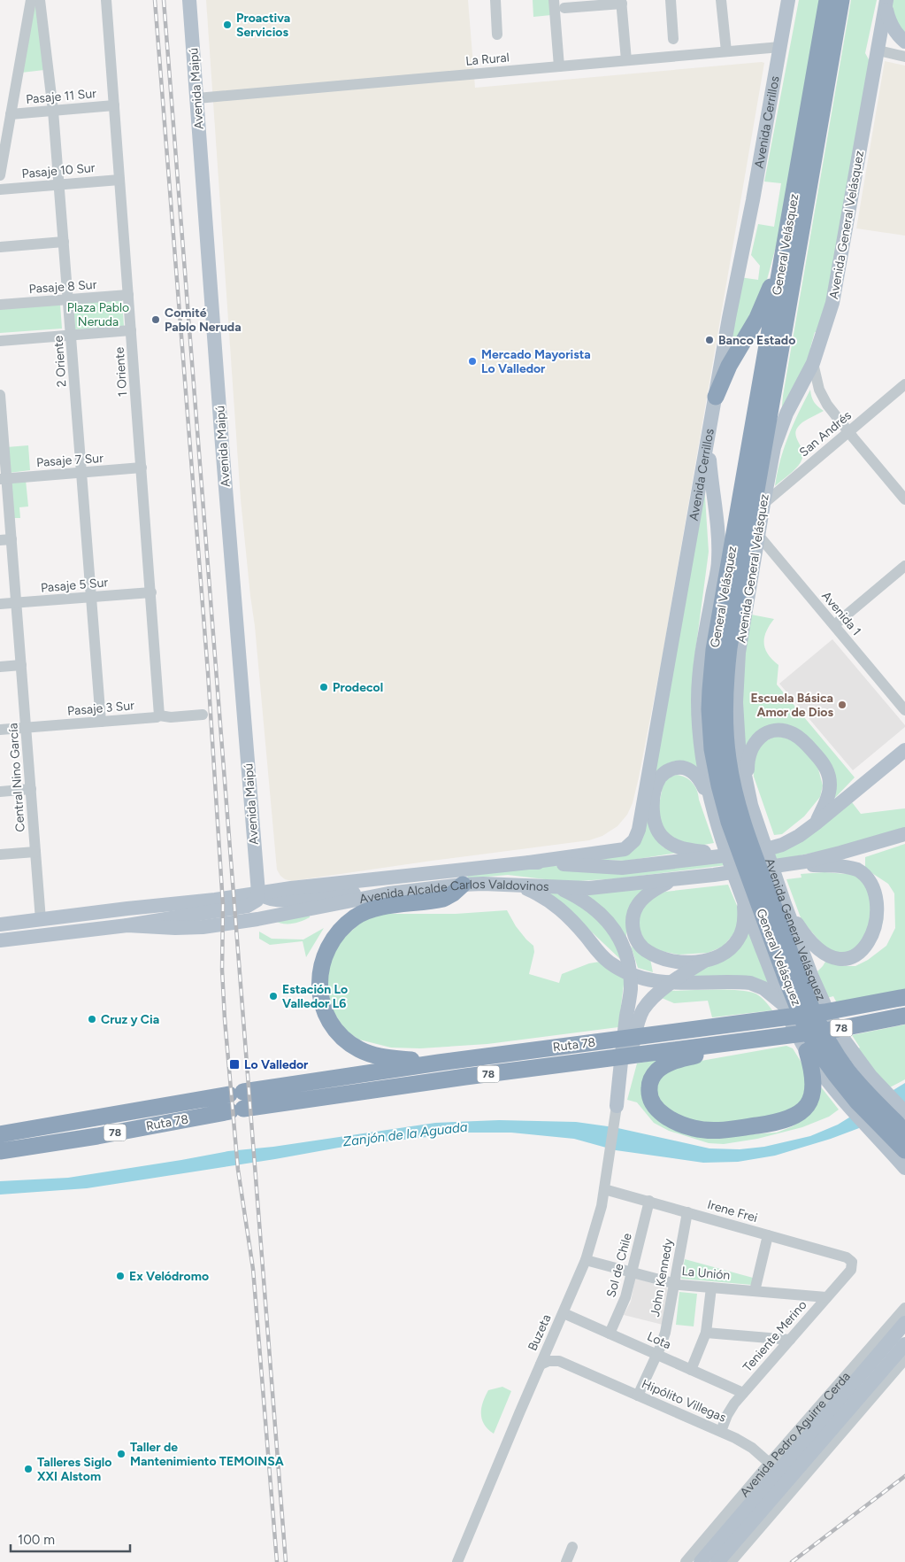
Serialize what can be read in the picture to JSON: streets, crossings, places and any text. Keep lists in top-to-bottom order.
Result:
{
  "streets": {
    "highway": ["General Velásquez", "78", "Ruta 78"],
    "main road": [
      "Avenida Maipú",
      "Avenida Cerrillos",
      "Avenida General Velásquez",
      "Avenida Alcalde Carlos Valdovinos",
      "Avenida Pedro Aguirre Cerda"
    ],
    "street": [
      "La Rural",
      "Pasaje 11 Sur",
      "Pasaje 10 Sur",
      "Pasaje 8 Sur",
      "2 Oriente",
      "1 Oriente",
      "San Andrés",
      "Pasaje 7 Sur",
      "Pasaje 5 Sur",
      "Avenida 1",
      "Pasaje 3 Sur",
      "Central Nino García",
      "Irene Frei",
      "Sol de Chile",
      "La Unión",
      "John Kennedy",
      "Buzeta",
      "Teniente Merino",
      "Lota",
      "Hipólito Villegas"
    ]
  },
  "crossings": [
    ["La Rural", "Avenida Maipú"],
    ["La Rural", "Avenida Cerrillos"],
    ["Avenida Maipú", "Avenida Alcalde Carlos Valdovinos"],
    ["Pasaje 11 Sur", "2 Oriente"],
    ["Pasaje 11 Sur", "1 Oriente"],
    ["Avenida Cerrillos", "Avenida General Velásquez"],
    ["Avenida Cerrillos", "Avenida Alcalde Carlos Valdovinos"],
    ["Pasaje 10 Sur", "2 Oriente"],
    ["Pasaje 10 Sur", "1 Oriente"],
    ["Avenida General Velásquez", "General Velásquez"],
    ["Avenida General Velásquez", "San Andrés"],
    ["Avenida General Velásquez", "Avenida 1"],
    ["Pasaje 8 Sur", "2 Oriente"],
    ["Pasaje 8 Sur", "1 Oriente"],
    ["2 Oriente", "Pasaje 7 Sur"],
    ["2 Oriente", "Pasaje 5 Sur"],
    ["2 Oriente", "Pasaje 3 Sur"],
    ["1 Oriente", "Pasaje 7 Sur"],
    ["1 Oriente", "Pasaje 5 Sur"],
    ["1 Oriente", "Pasaje 3 Sur"],
    ["Pasaje 7 Sur", "Central Nino García"],
    ["Pasaje 5 Sur", "Central Nino García"],
    ["Pasaje 3 Sur", "Central Nino García"],
    ["Central Nino García", "Avenida Alcalde Carlos Valdovinos"],
    ["Irene Frei", "Sol de Chile"],
    ["Irene Frei", "John Kennedy"],
    ["Irene Frei", "Buzeta"],
    ["Irene Frei", "Teniente Merino"],
    ["Sol de Chile", "La Unión"],
    ["Sol de Chile", "Lota"],
    ["La Unión", "John Kennedy"],
    ["La Unión", "Buzeta"],
    ["La Unión", "Teniente Merino"],
    ["John Kennedy", "Lota"],
    ["John Kennedy", "Hipólito Villegas"],
    ["Buzeta", "Lota"],
    ["Teniente Merino", "Lota"],
    ["Teniente Merino", "Hipólito Villegas"],
    ["Hipólito Villegas", "Avenida Pedro Aguirre Cerda"]
  ],
  "water": ["Zanjón de la Aguada"],
  "parks": ["Plaza Pablo Neruda"],
  "places": {
    "other": [
      "Proactiva Servicios",
      "Comité Pablo Neruda",
      "Banco Estado",
      "Mercado Mayorista Lo Valledor",
      "Prodecol",
      "Escuela Básica Amor de Dios",
      "Estación Lo Valledor L6",
      "Cruz y Cia",
      "Ex Velódromo",
      "Taller de Mantenimiento TEMOINSA",
      "Talleres Siglo XXI Alstom"
    ],
    "transit": ["Lo Valledor"]
  },
  "scale_bar": "100 m"
}
